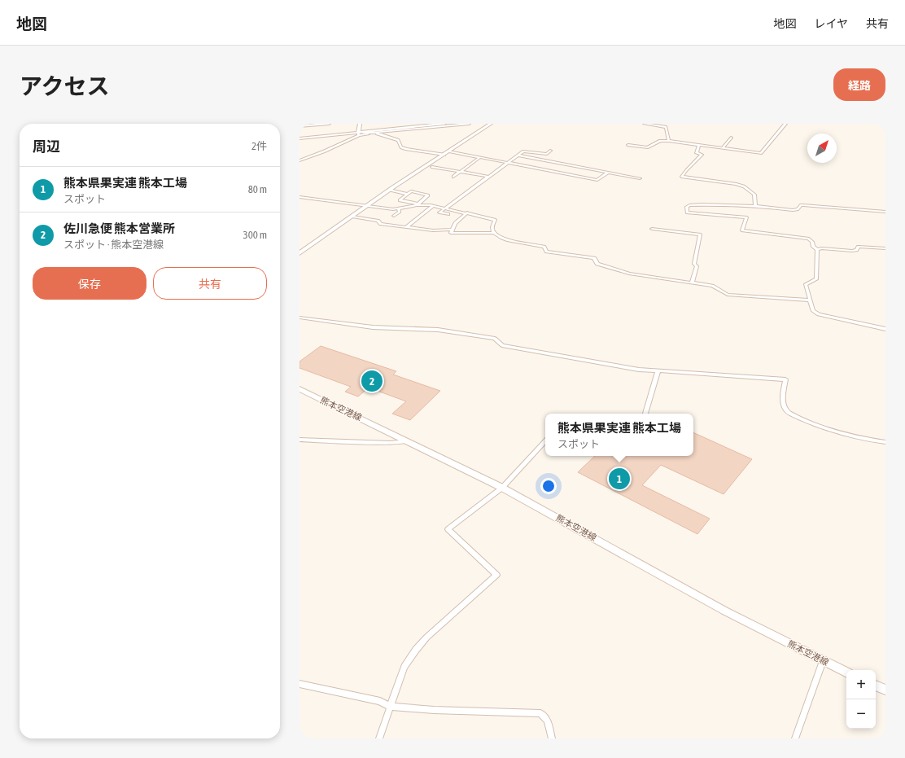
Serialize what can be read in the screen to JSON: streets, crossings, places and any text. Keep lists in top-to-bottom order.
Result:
{
  "streets": {
    "main road": ["熊本空港線"]
  },
  "north": "top right",
  "page": {
    "header": "地図",
    "nav": ["地図", "レイヤ", "共有"],
    "title": "アクセス",
    "buttons": [
      "経路",
      ["保存", "共有"]
    ],
    "heading": ["周辺", "2件"],
    "list": [
      {
        "mark": "1",
        "name": "熊本県果実連 熊本工場",
        "note": "スポット",
        "value": "80 m"
      },
      {
        "mark": "2",
        "name": "佐川急便 熊本営業所",
        "note": "スポット · 熊本空港線",
        "value": "300 m"
      }
    ],
    "pins": ["2", "1"],
    "popup": ["熊本県果実連 熊本工場", "スポット"],
    "map_buttons": ["+", "−"]
  }
}
